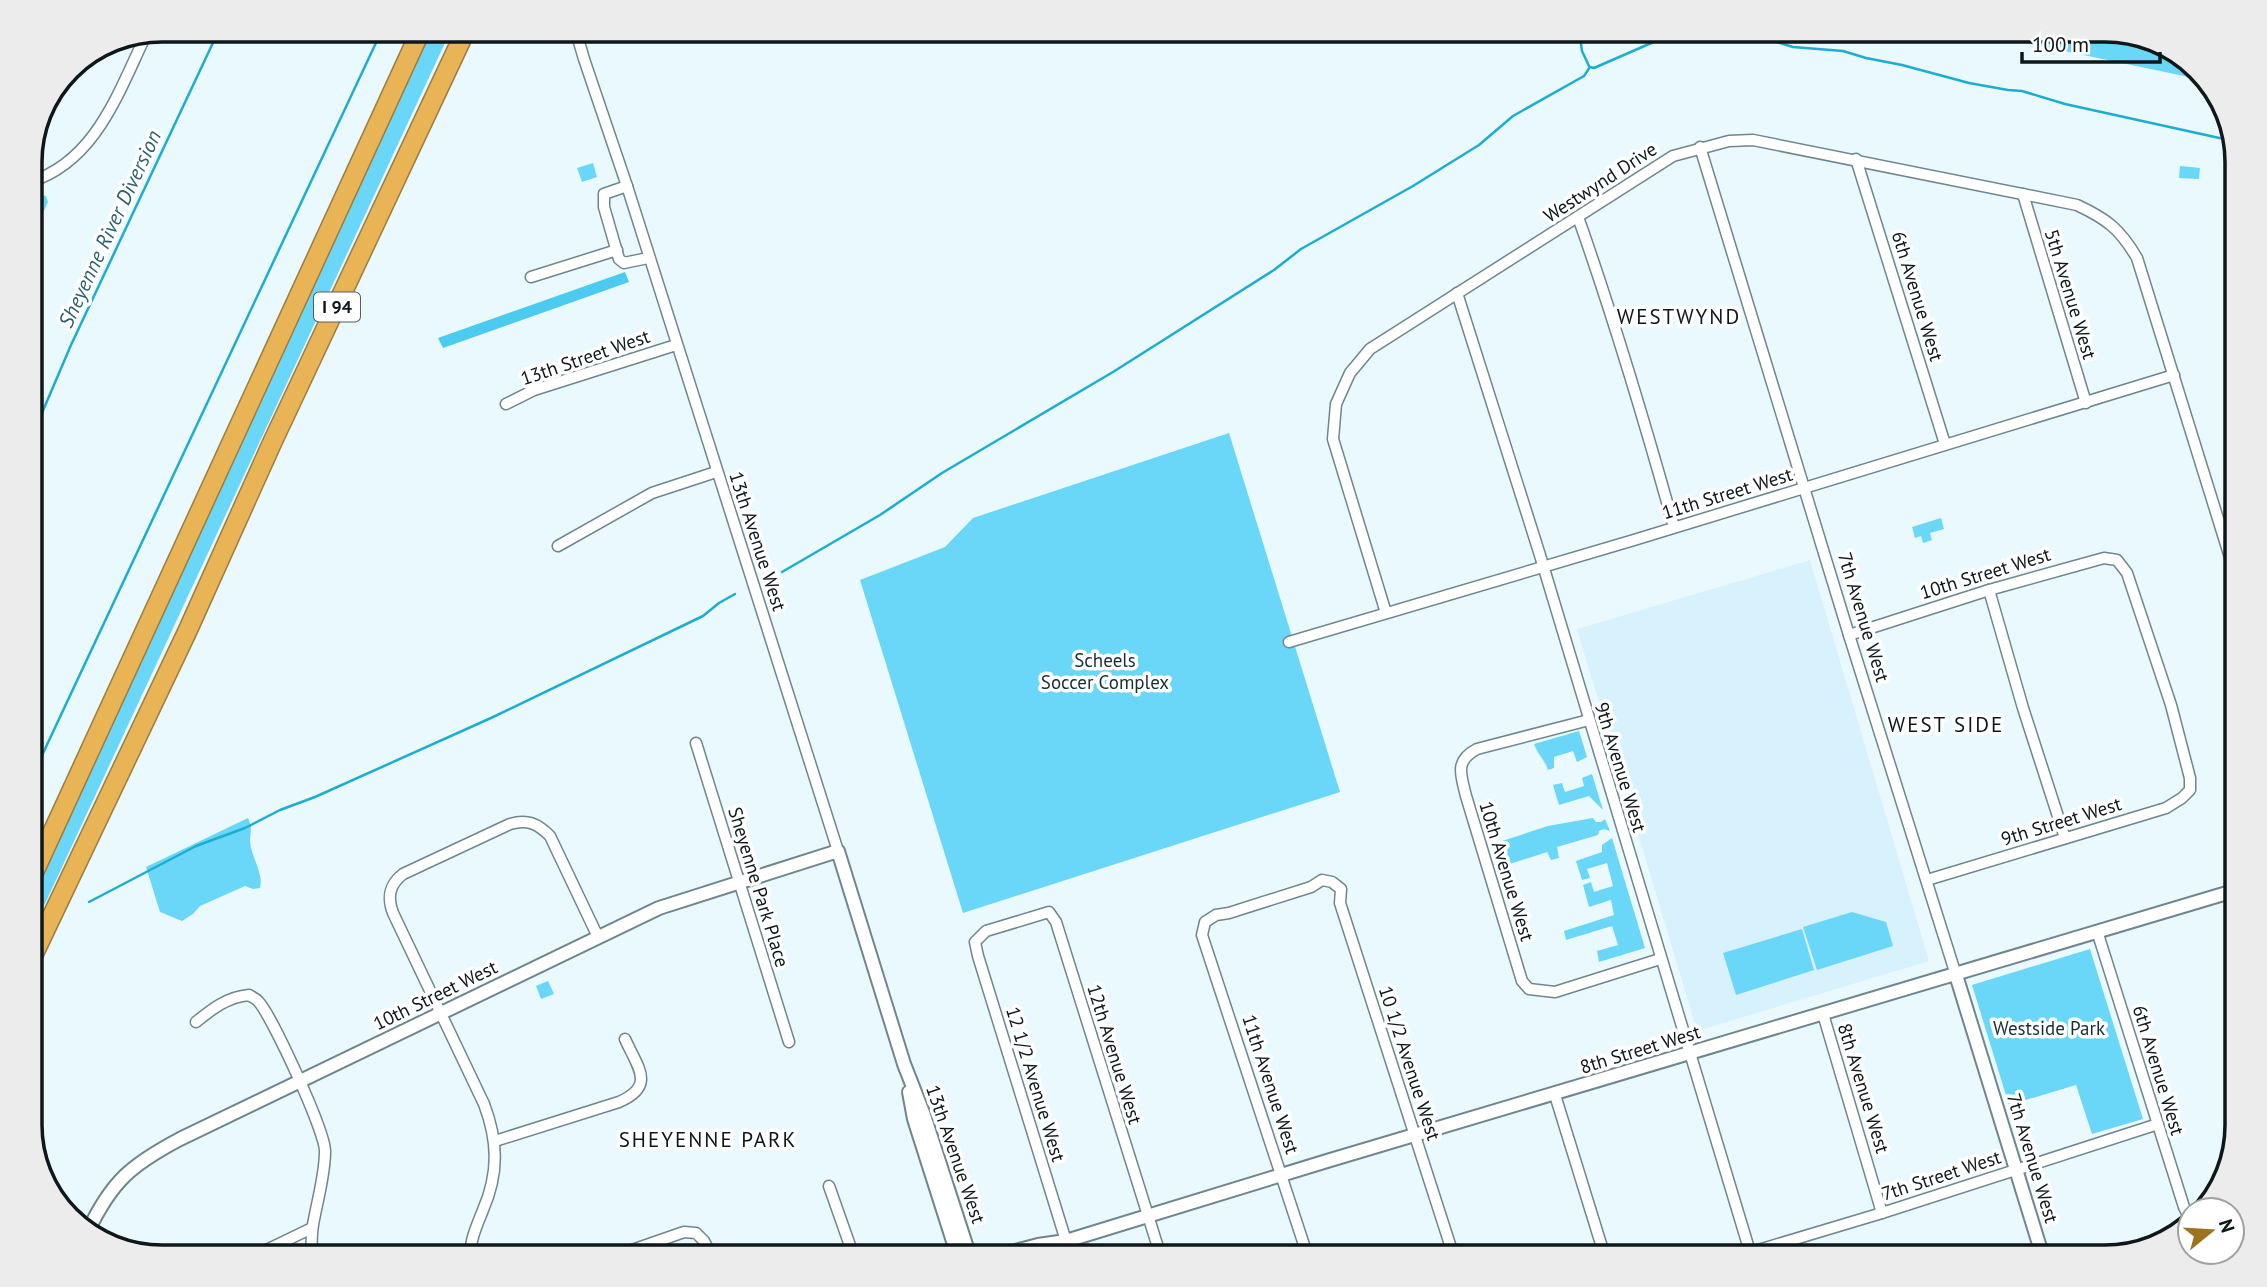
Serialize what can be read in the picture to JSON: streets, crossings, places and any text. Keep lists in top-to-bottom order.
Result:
{
  "streets": {
    "highway": ["I 94"],
    "street": [
      "Westwynd Drive",
      "5th Avenue West",
      "6th Avenue West",
      "13th Street West",
      "11th Street West",
      "13th Avenue West",
      "10th Street West",
      "7th Avenue West",
      "9th Avenue West",
      "9th Street West",
      "10th Avenue West",
      "Sheyenne Park Place",
      "8th Street West",
      "12th Avenue West",
      "10 1/2 Avenue West",
      "12 1/2 Avenue West",
      "11th Avenue West",
      "8th Avenue West",
      "7th Street West"
    ]
  },
  "crossings": [
    ["Westwynd Drive", "5th Avenue West"],
    ["Westwynd Drive", "6th Avenue West"],
    ["Westwynd Drive", "11th Street West"],
    ["Westwynd Drive", "7th Avenue West"],
    ["Westwynd Drive", "9th Avenue West"],
    ["5th Avenue West", "11th Street West"],
    ["6th Avenue West", "11th Street West"],
    ["6th Avenue West", "8th Street West"],
    ["6th Avenue West", "7th Street West"],
    ["13th Street West", "13th Avenue West"],
    ["11th Street West", "7th Avenue West"],
    ["11th Street West", "9th Avenue West"],
    ["13th Avenue West", "10th Street West"],
    ["10th Street West", "7th Avenue West"],
    ["10th Street West", "9th Street West"],
    ["10th Street West", "Sheyenne Park Place"],
    ["7th Avenue West", "9th Street West"],
    ["7th Avenue West", "8th Street West"],
    ["7th Avenue West", "7th Street West"],
    ["9th Avenue West", "10th Avenue West"],
    ["9th Avenue West", "8th Street West"],
    ["8th Street West", "12th Avenue West"],
    ["8th Street West", "10 1/2 Avenue West"],
    ["8th Street West", "12 1/2 Avenue West"],
    ["8th Street West", "11th Avenue West"],
    ["8th Street West", "8th Avenue West"],
    ["12th Avenue West", "12 1/2 Avenue West"],
    ["10 1/2 Avenue West", "11th Avenue West"],
    ["8th Avenue West", "7th Street West"]
  ],
  "districts": ["WESTWYND", "WEST SIDE", "SHEYENNE PARK"],
  "water": ["Sheyenne River Diversion"],
  "parks": ["Scheels Soccer Complex", "Westside Park"],
  "scale_bar": "100 m",
  "north": "right"
}
